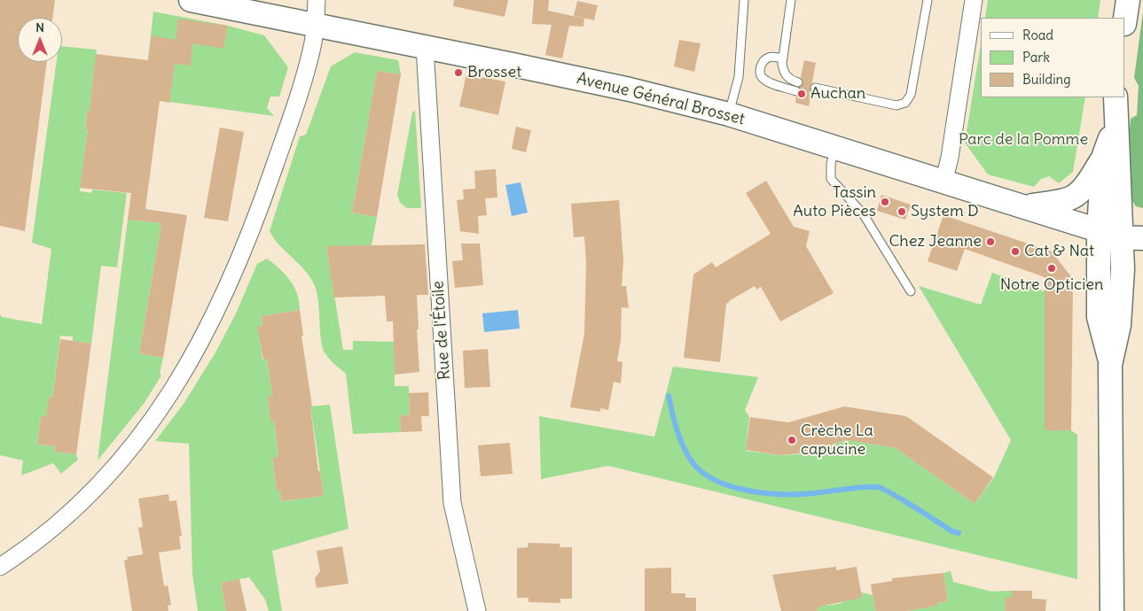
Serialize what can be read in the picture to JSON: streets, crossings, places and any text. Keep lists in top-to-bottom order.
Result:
{
  "streets": {
    "main road": ["Avenue Général Brosset"],
    "street": ["Rue de l'Étoile"]
  },
  "crossings": [
    ["Avenue Général Brosset", "Rue de l'Étoile"]
  ],
  "parks": ["Parc de la Pomme"],
  "places": [
    "Brosset",
    "Auchan",
    "Tassin Auto Pièces",
    "System D",
    "Chez Jeanne",
    "Cat & Nat",
    "Notre Opticien",
    "Crèche La capucine"
  ],
  "legend": ["Road", "Park", "Building"],
  "north": "top"
}
